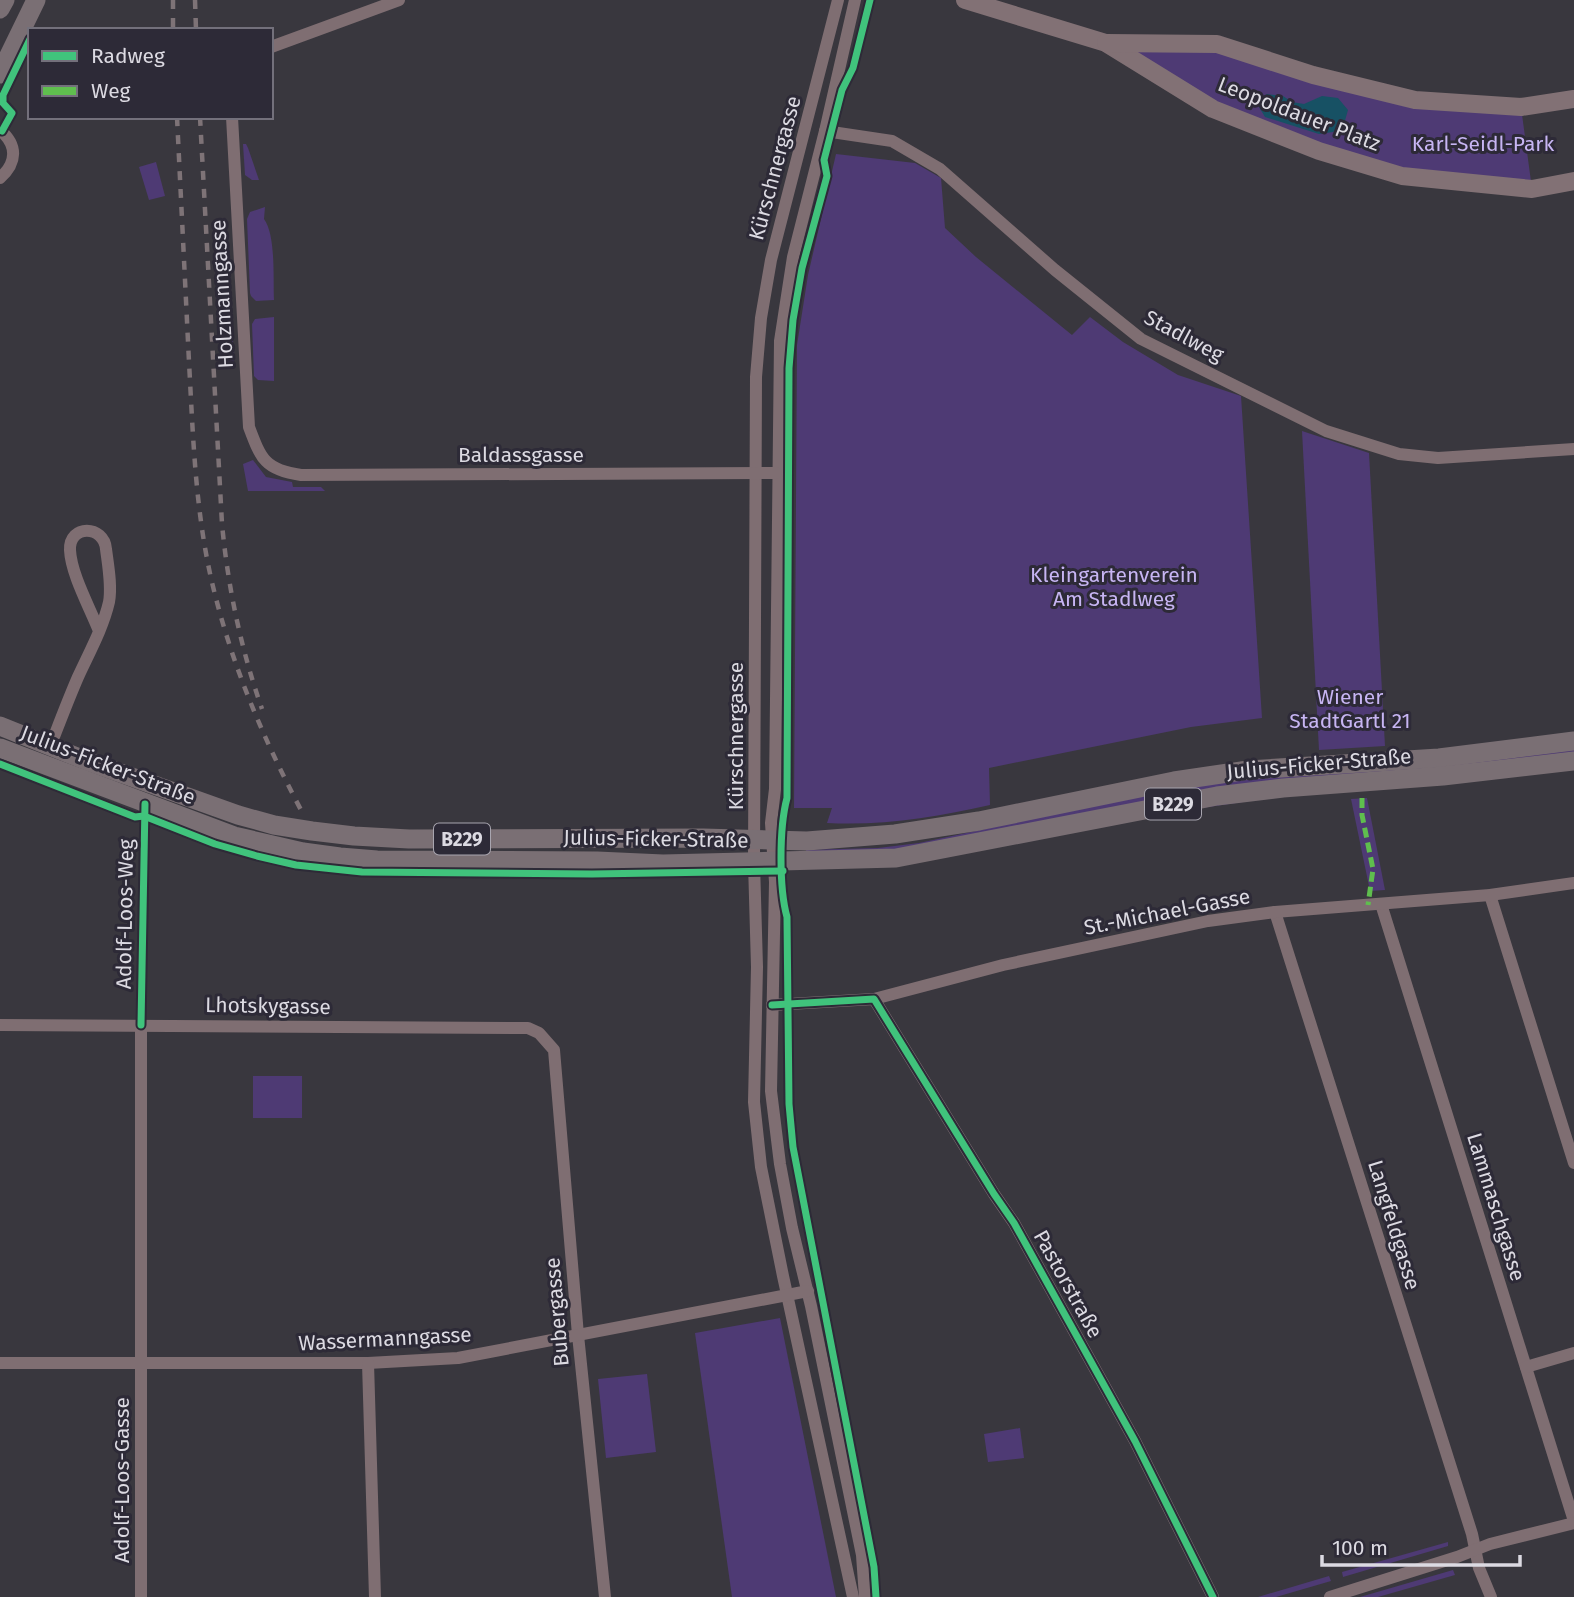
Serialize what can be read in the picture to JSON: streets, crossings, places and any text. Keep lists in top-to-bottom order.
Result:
{
  "streets": {
    "main road": ["Julius-Ficker-Straße", "B229"],
    "street": [
      "Leopoldauer Platz",
      "Kürschnergasse",
      "Holzmanngasse",
      "Stadlweg",
      "Baldassgasse",
      "St.-Michael-Gasse",
      "Lhotskygasse",
      "Lammaschgasse",
      "Langfeldgasse",
      "Pastorstraße",
      "Bubergasse",
      "Wassermanngasse",
      "Adolf-Loos-Gasse"
    ],
    "cycle path": ["Adolf-Loos-Weg"]
  },
  "crossings": [
    ["Kürschnergasse", "Stadlweg"],
    ["Kürschnergasse", "Baldassgasse"],
    ["Kürschnergasse", "Julius-Ficker-Straße"],
    ["Kürschnergasse", "St.-Michael-Gasse"],
    ["Kürschnergasse", "Wassermanngasse"],
    ["Holzmanngasse", "Baldassgasse"],
    ["St.-Michael-Gasse", "Lammaschgasse"],
    ["St.-Michael-Gasse", "Langfeldgasse"],
    ["St.-Michael-Gasse", "Pastorstraße"],
    ["Lhotskygasse", "Bubergasse"],
    ["Bubergasse", "Wassermanngasse"],
    ["Wassermanngasse", "Adolf-Loos-Gasse"]
  ],
  "parks": ["Karl-Seidl-Park", "Kleingartenverein Am Stadlweg", "Wiener StadtGartl 21"],
  "legend": ["Radweg", "Weg"],
  "scale_bar": "100 m"
}
